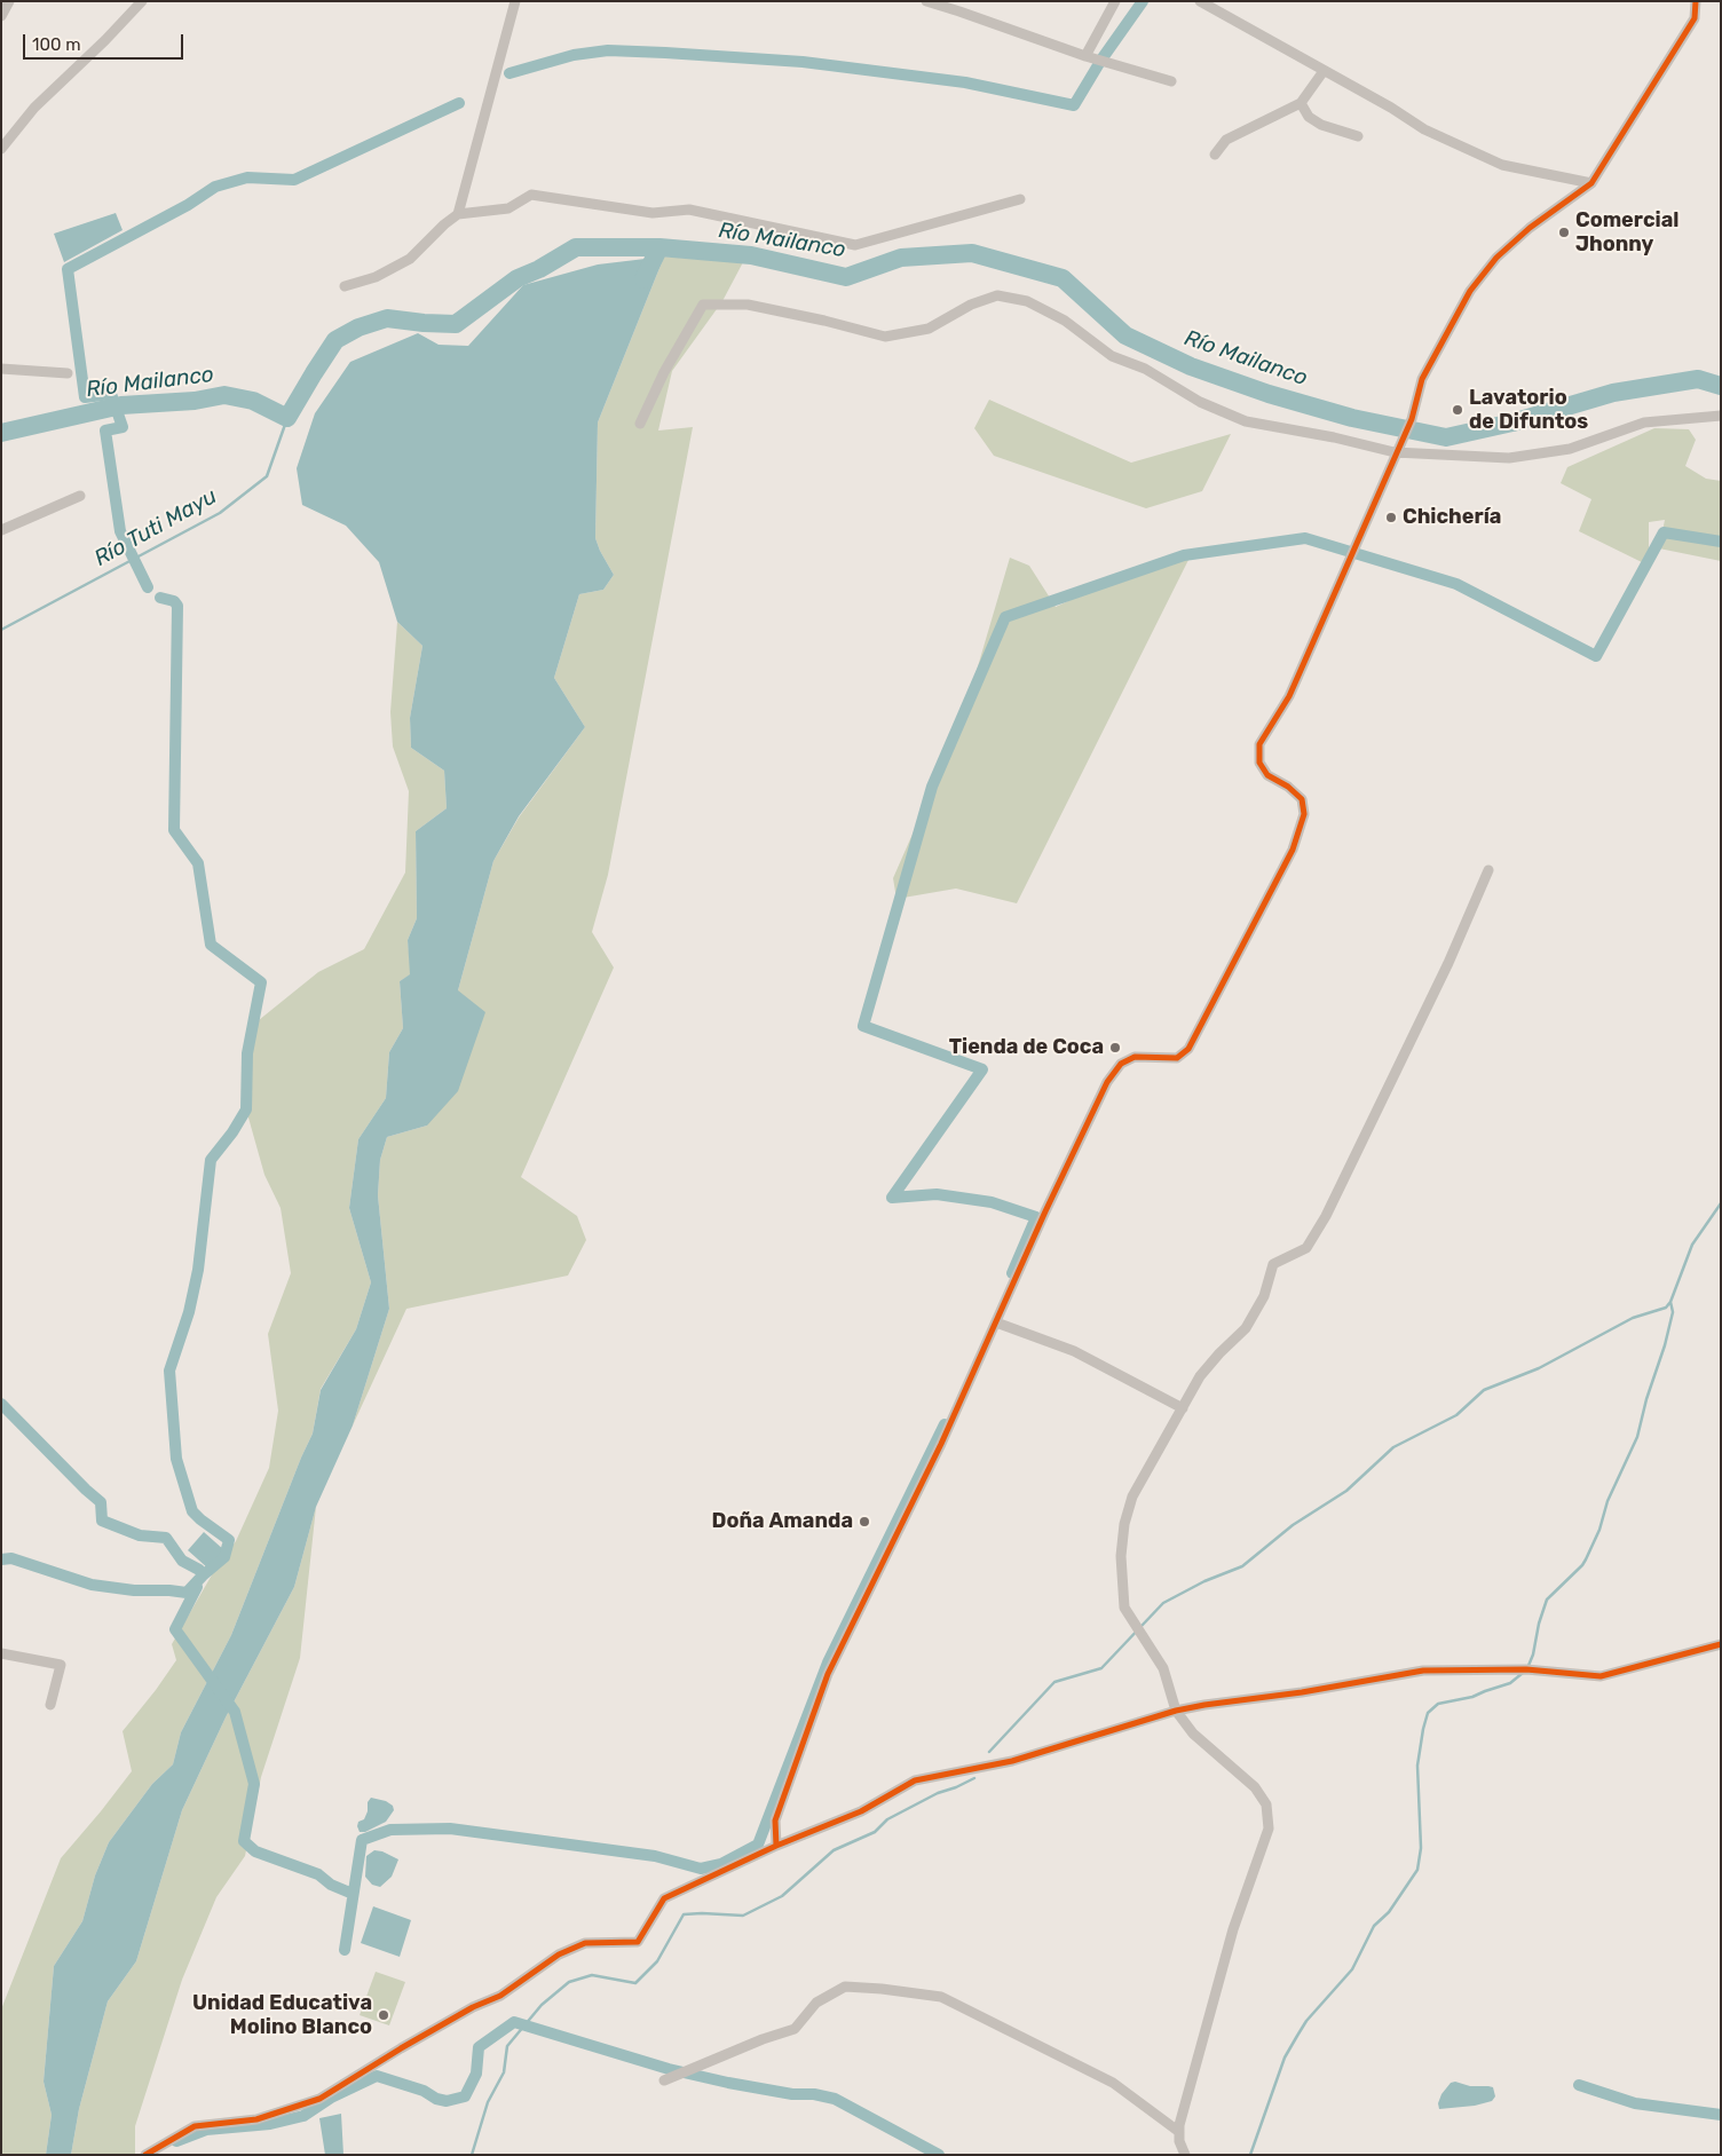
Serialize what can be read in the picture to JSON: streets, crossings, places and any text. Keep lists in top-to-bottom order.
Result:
{
  "water": ["Río Mailanco", "Río Tuti Mayu"],
  "places": [
    "Comercial Jhonny",
    "Lavatorio de Difuntos",
    "Chichería",
    "Tienda de Coca",
    "Doña Amanda",
    "Unidad Educativa Molino Blanco"
  ],
  "scale_bar": "100 m"
}
